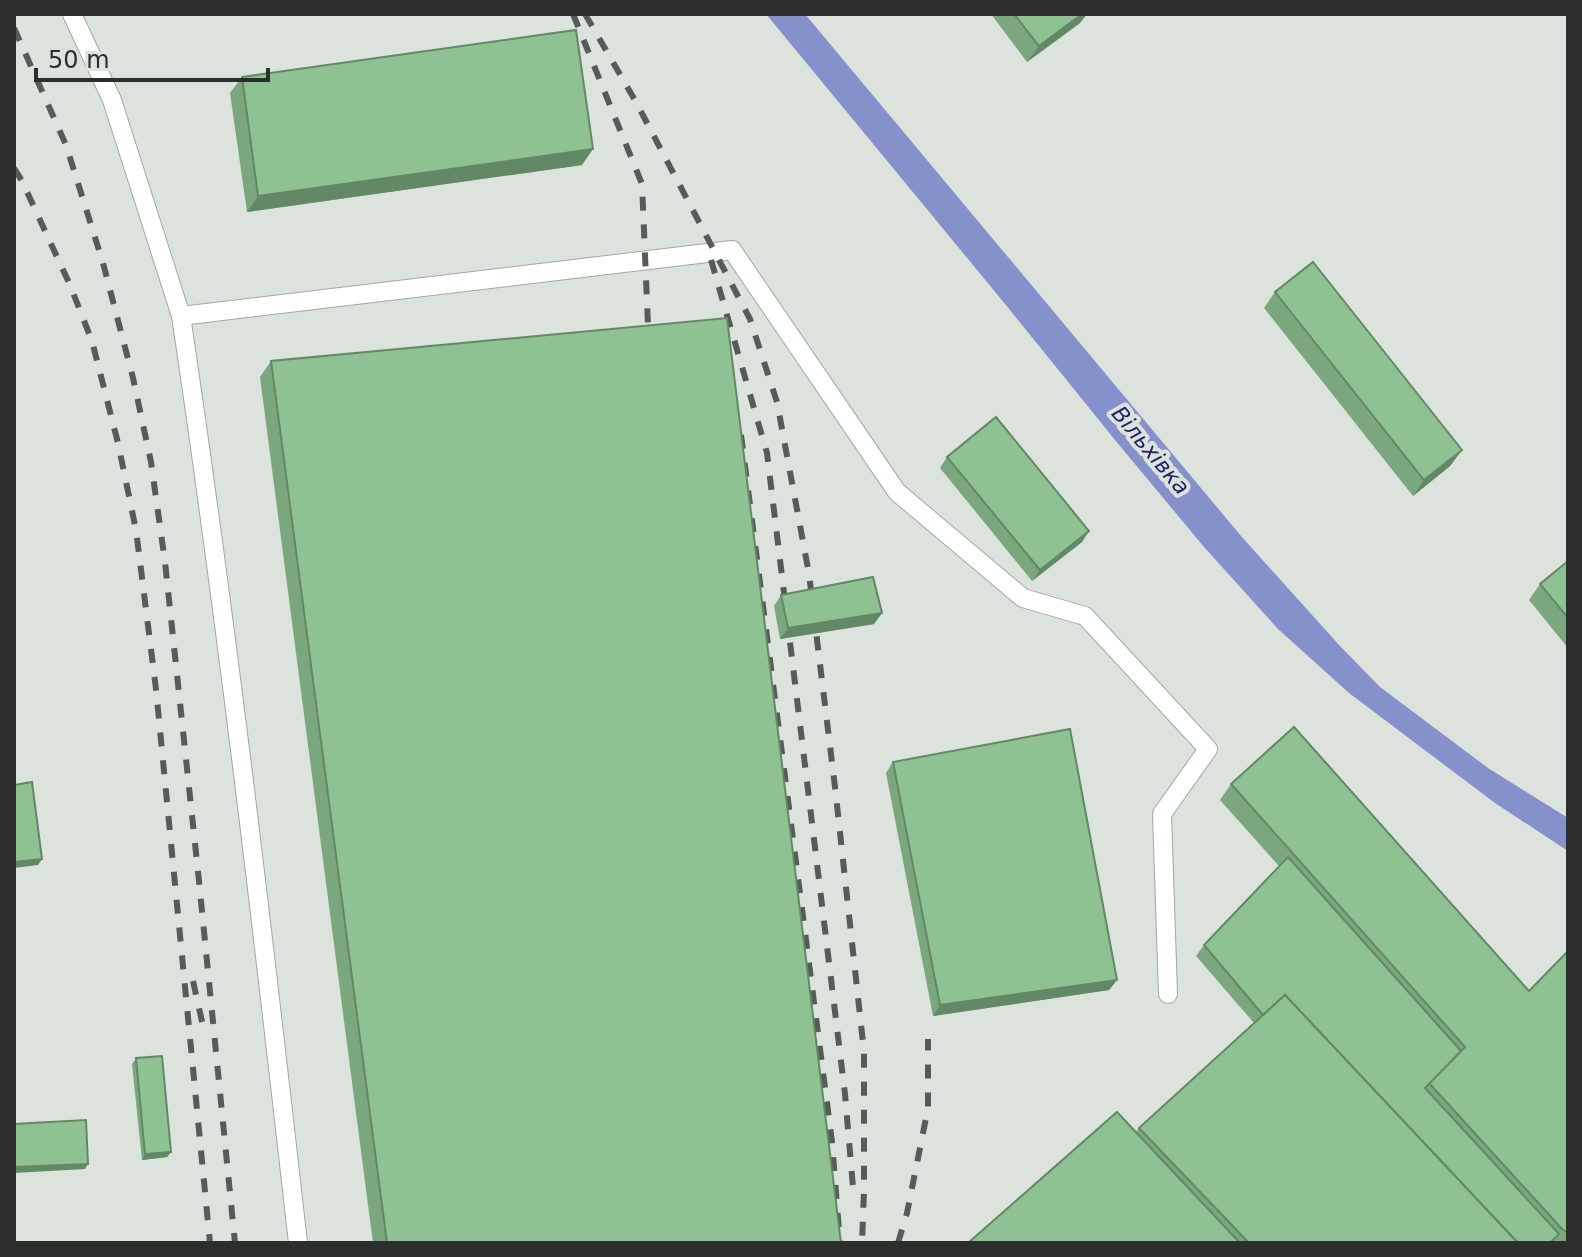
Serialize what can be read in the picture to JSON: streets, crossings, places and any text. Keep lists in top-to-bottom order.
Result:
{
  "water": ["Вільхівка"],
  "scale_bar": "50 m"
}
